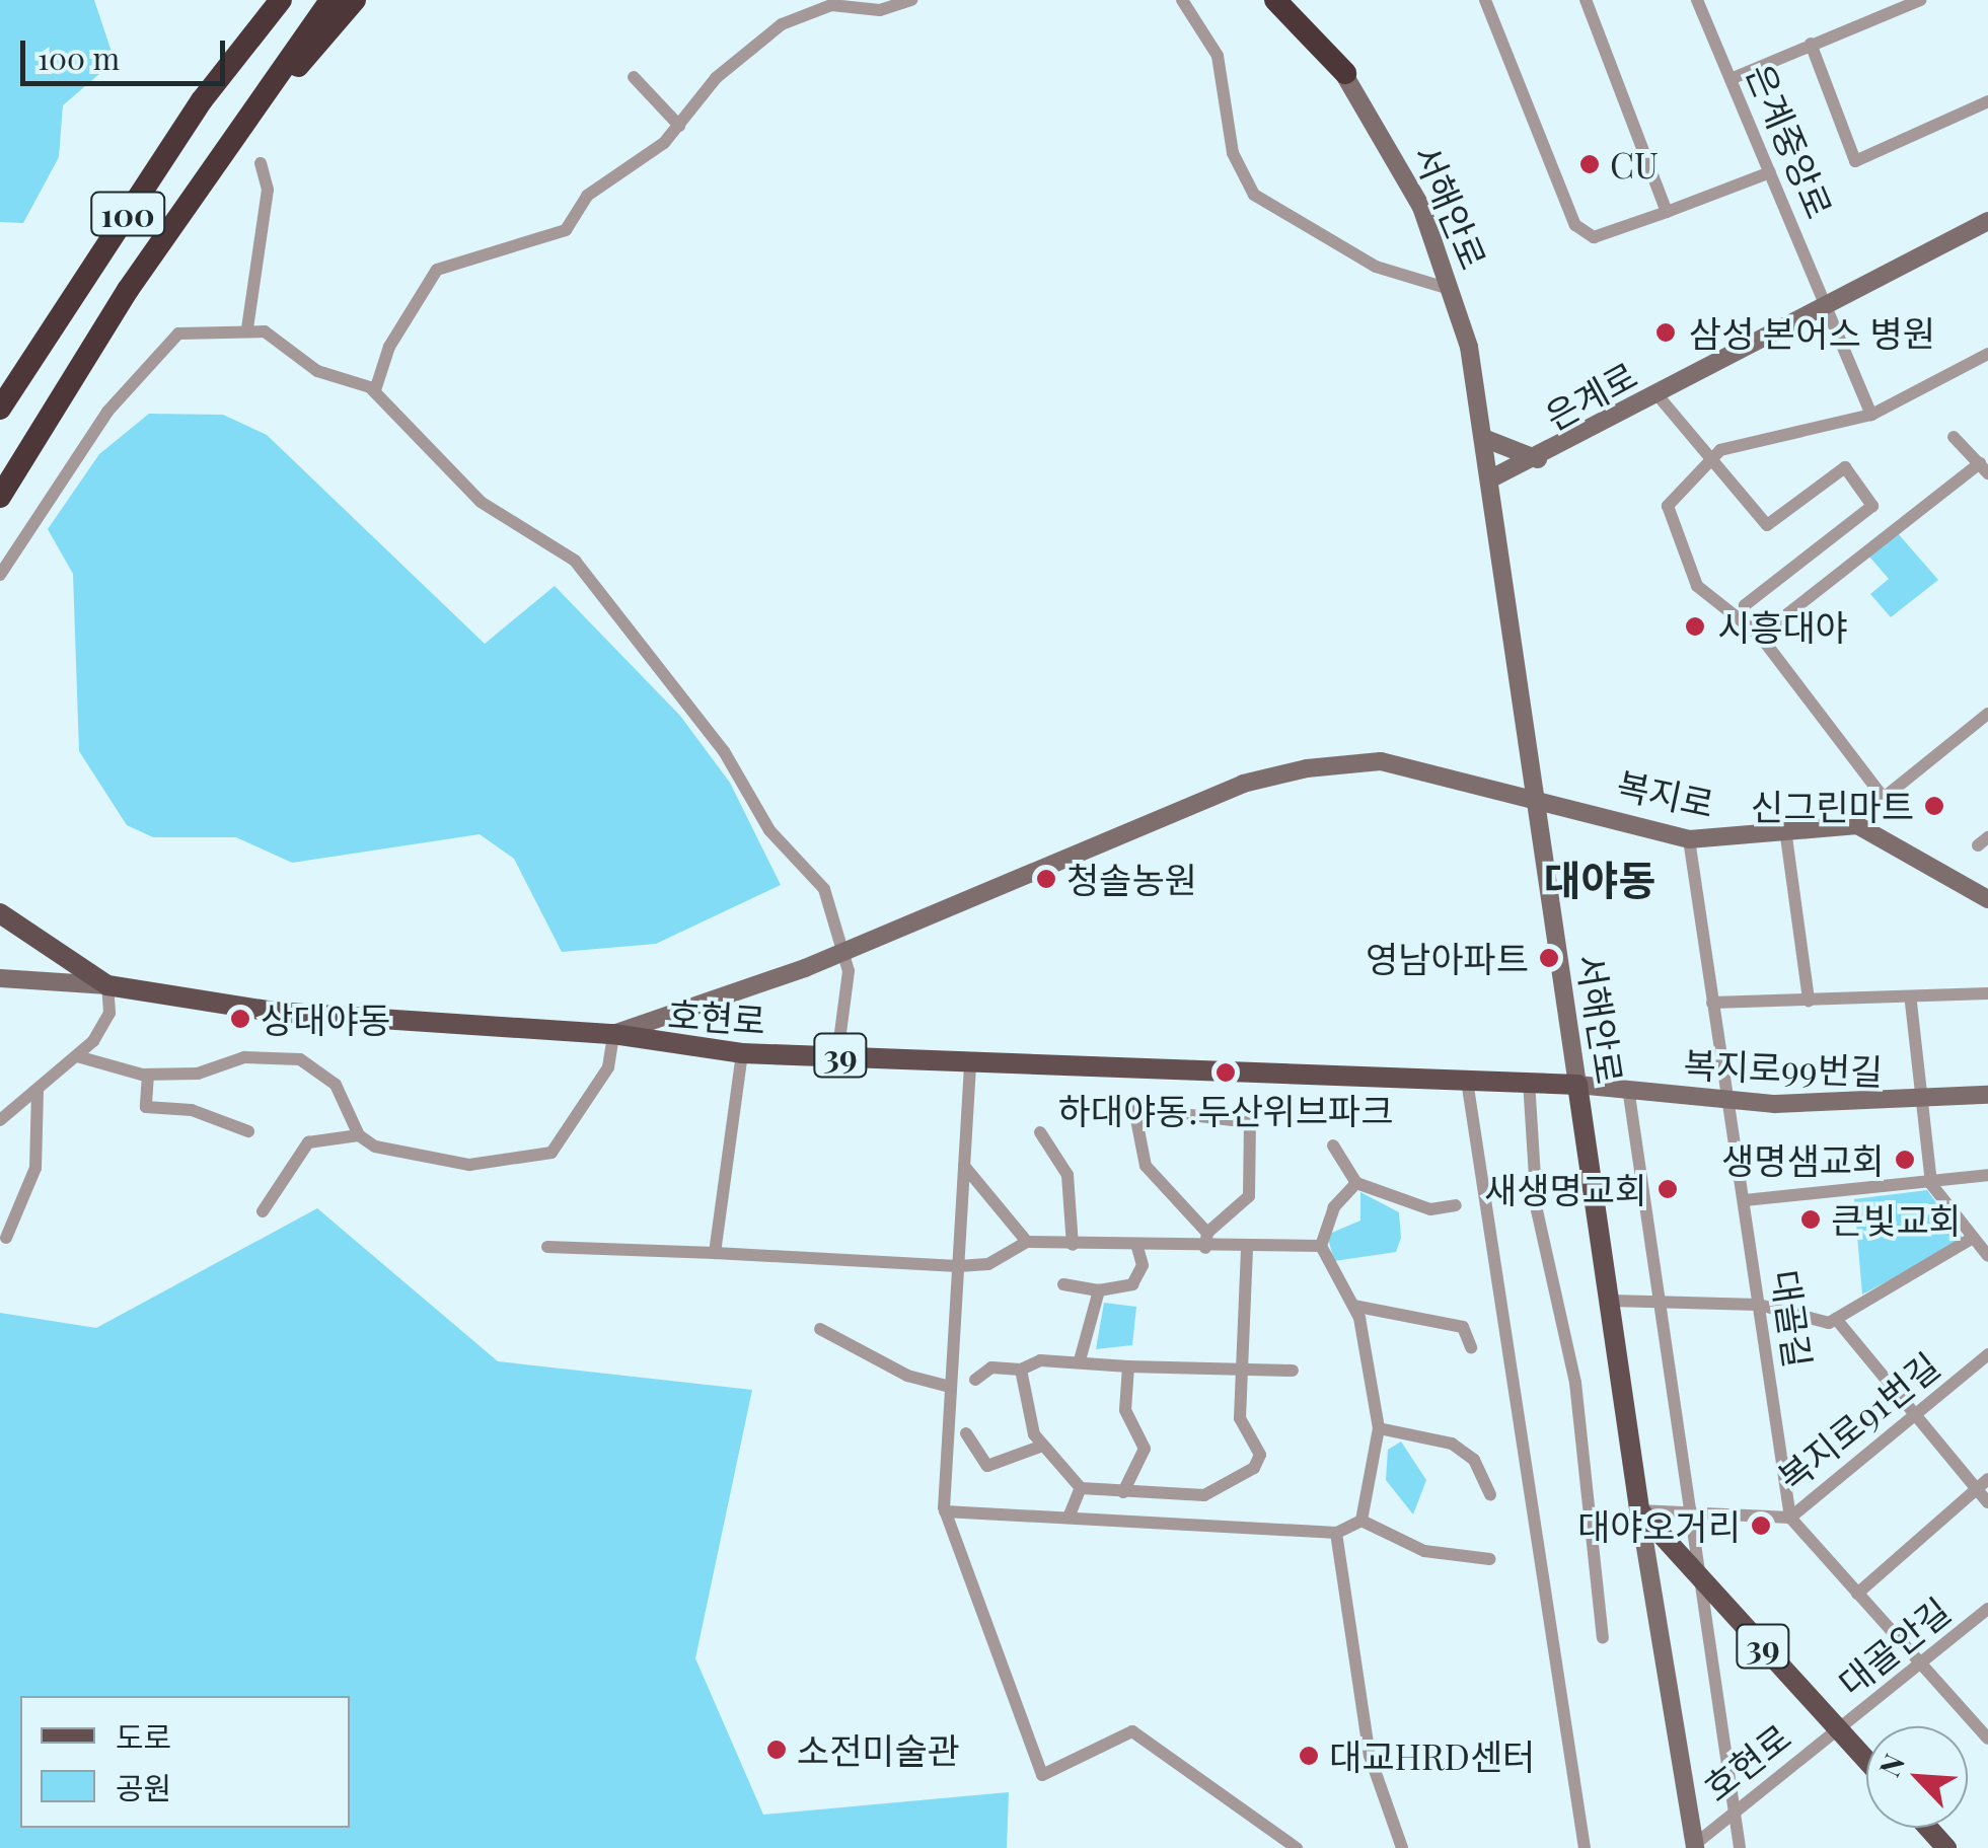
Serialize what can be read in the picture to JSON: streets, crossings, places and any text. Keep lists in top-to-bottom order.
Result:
{
  "streets": {
    "highway": ["100"],
    "main road": ["서해안로", "호현로", "39"],
    "street": [
      "은계중앙로",
      "은계로",
      "복지로",
      "복지로99번길",
      "대골길",
      "복지로91번길",
      "대골안길"
    ]
  },
  "crossings": [
    ["은계중앙로", "은계로"],
    ["서해안로", "은계로"],
    ["서해안로", "복지로"],
    ["서해안로", "호현로"],
    ["서해안로", "복지로99번길"],
    ["서해안로", "복지로91번길"],
    ["복지로", "호현로"],
    ["복지로", "대골길"],
    ["호현로", "복지로99번길"],
    ["호현로", "복지로91번길"],
    ["호현로", "대골안길"],
    ["복지로99번길", "대골길"],
    ["대골길", "복지로91번길"]
  ],
  "districts": ["대야동"],
  "places": [
    "CU",
    "삼성 본어스 병원",
    "시흥대야",
    "신그린마트",
    "청솔농원",
    "영남아파트",
    "상대야동",
    "하대야동.두산위브파크",
    "생명샘교회",
    "새생명교회",
    "큰빛교회",
    "대야오거리",
    "소전미술관",
    "대교HRD센터"
  ],
  "legend": ["도로", "공원"],
  "scale_bar": "100 m",
  "north": "top left"
}
